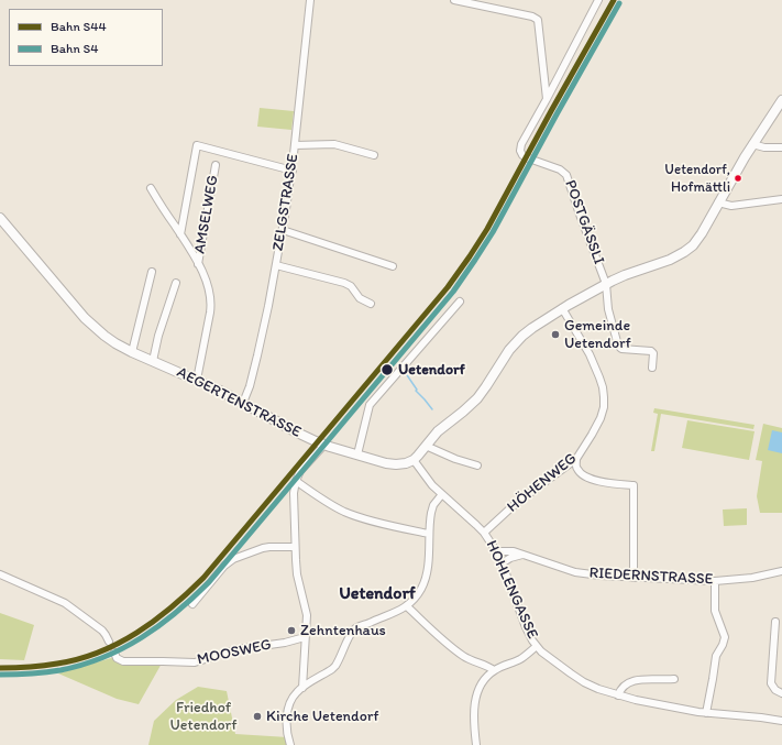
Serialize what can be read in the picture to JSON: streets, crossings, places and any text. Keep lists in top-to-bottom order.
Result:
{
  "streets": {
    "main road": ["AEGERTENSTRASSE"],
    "street": [
      "ZELGSTRASSE",
      "AMSELWEG",
      "POSTGÄSSLI",
      "HÖHENWEG",
      "RIEDERNSTRASSE",
      "HOHLENGASSE",
      "MOOSWEG"
    ]
  },
  "crossings": [
    ["ZELGSTRASSE", "AMSELWEG"],
    ["ZELGSTRASSE", "AEGERTENSTRASSE"],
    ["AMSELWEG", "AEGERTENSTRASSE"],
    ["AEGERTENSTRASSE", "HOHLENGASSE"],
    ["HÖHENWEG", "HOHLENGASSE"],
    ["RIEDERNSTRASSE", "HOHLENGASSE"]
  ],
  "districts": ["Uetendorf"],
  "parks": ["Friedhof Uetendorf"],
  "places": [
    "Uetendorf, Hofmättli",
    "Gemeinde Uetendorf",
    "Uetendorf",
    "Zehntenhaus",
    "Kirche Uetendorf"
  ],
  "lines": ["rail line S44", "rail line S4"],
  "legend": ["Bahn S44", "Bahn S4"]
}
